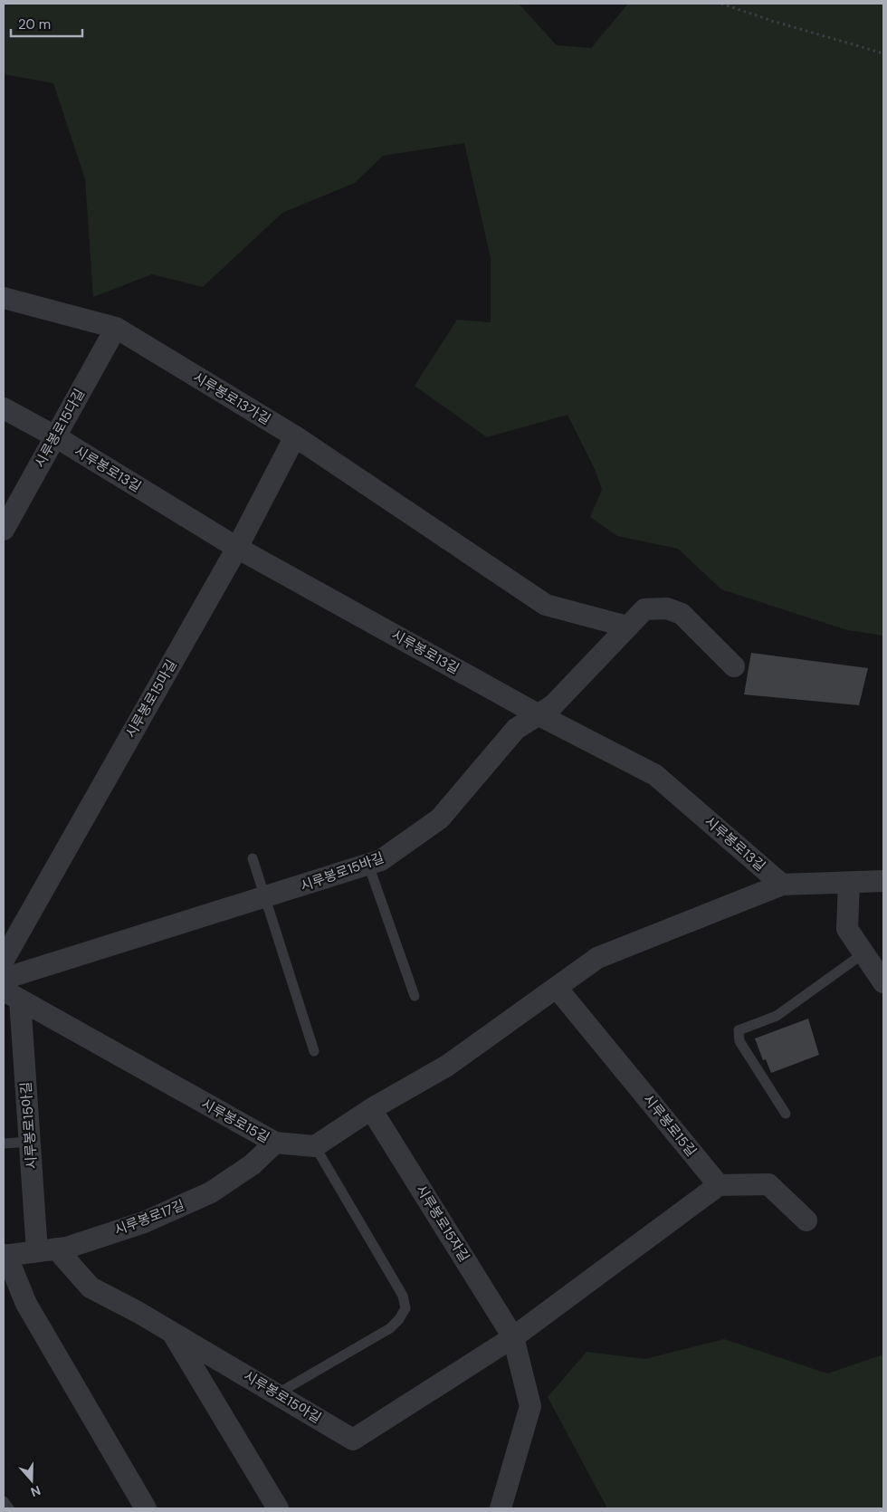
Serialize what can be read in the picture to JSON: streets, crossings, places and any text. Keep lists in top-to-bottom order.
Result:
{
  "streets": {
    "street": [
      "시루봉로13가길",
      "시루봉로15다길",
      "시루봉로13길",
      "시루봉로15마길",
      "시루봉로15바길",
      "시루봉로15길",
      "시루봉로15아길",
      "시루봉로17길",
      "시루봉로15자길"
    ]
  },
  "crossings": [
    ["시루봉로13가길", "시루봉로15다길"],
    ["시루봉로13가길", "시루봉로15마길"],
    ["시루봉로13가길", "시루봉로15바길"],
    ["시루봉로15다길", "시루봉로13길"],
    ["시루봉로13길", "시루봉로15마길"],
    ["시루봉로13길", "시루봉로15바길"],
    ["시루봉로15길", "시루봉로15아길"],
    ["시루봉로15길", "시루봉로17길"],
    ["시루봉로15아길", "시루봉로17길"],
    ["시루봉로15아길", "시루봉로15자길"]
  ],
  "scale_bar": "20 m",
  "north": "bottom"
}
